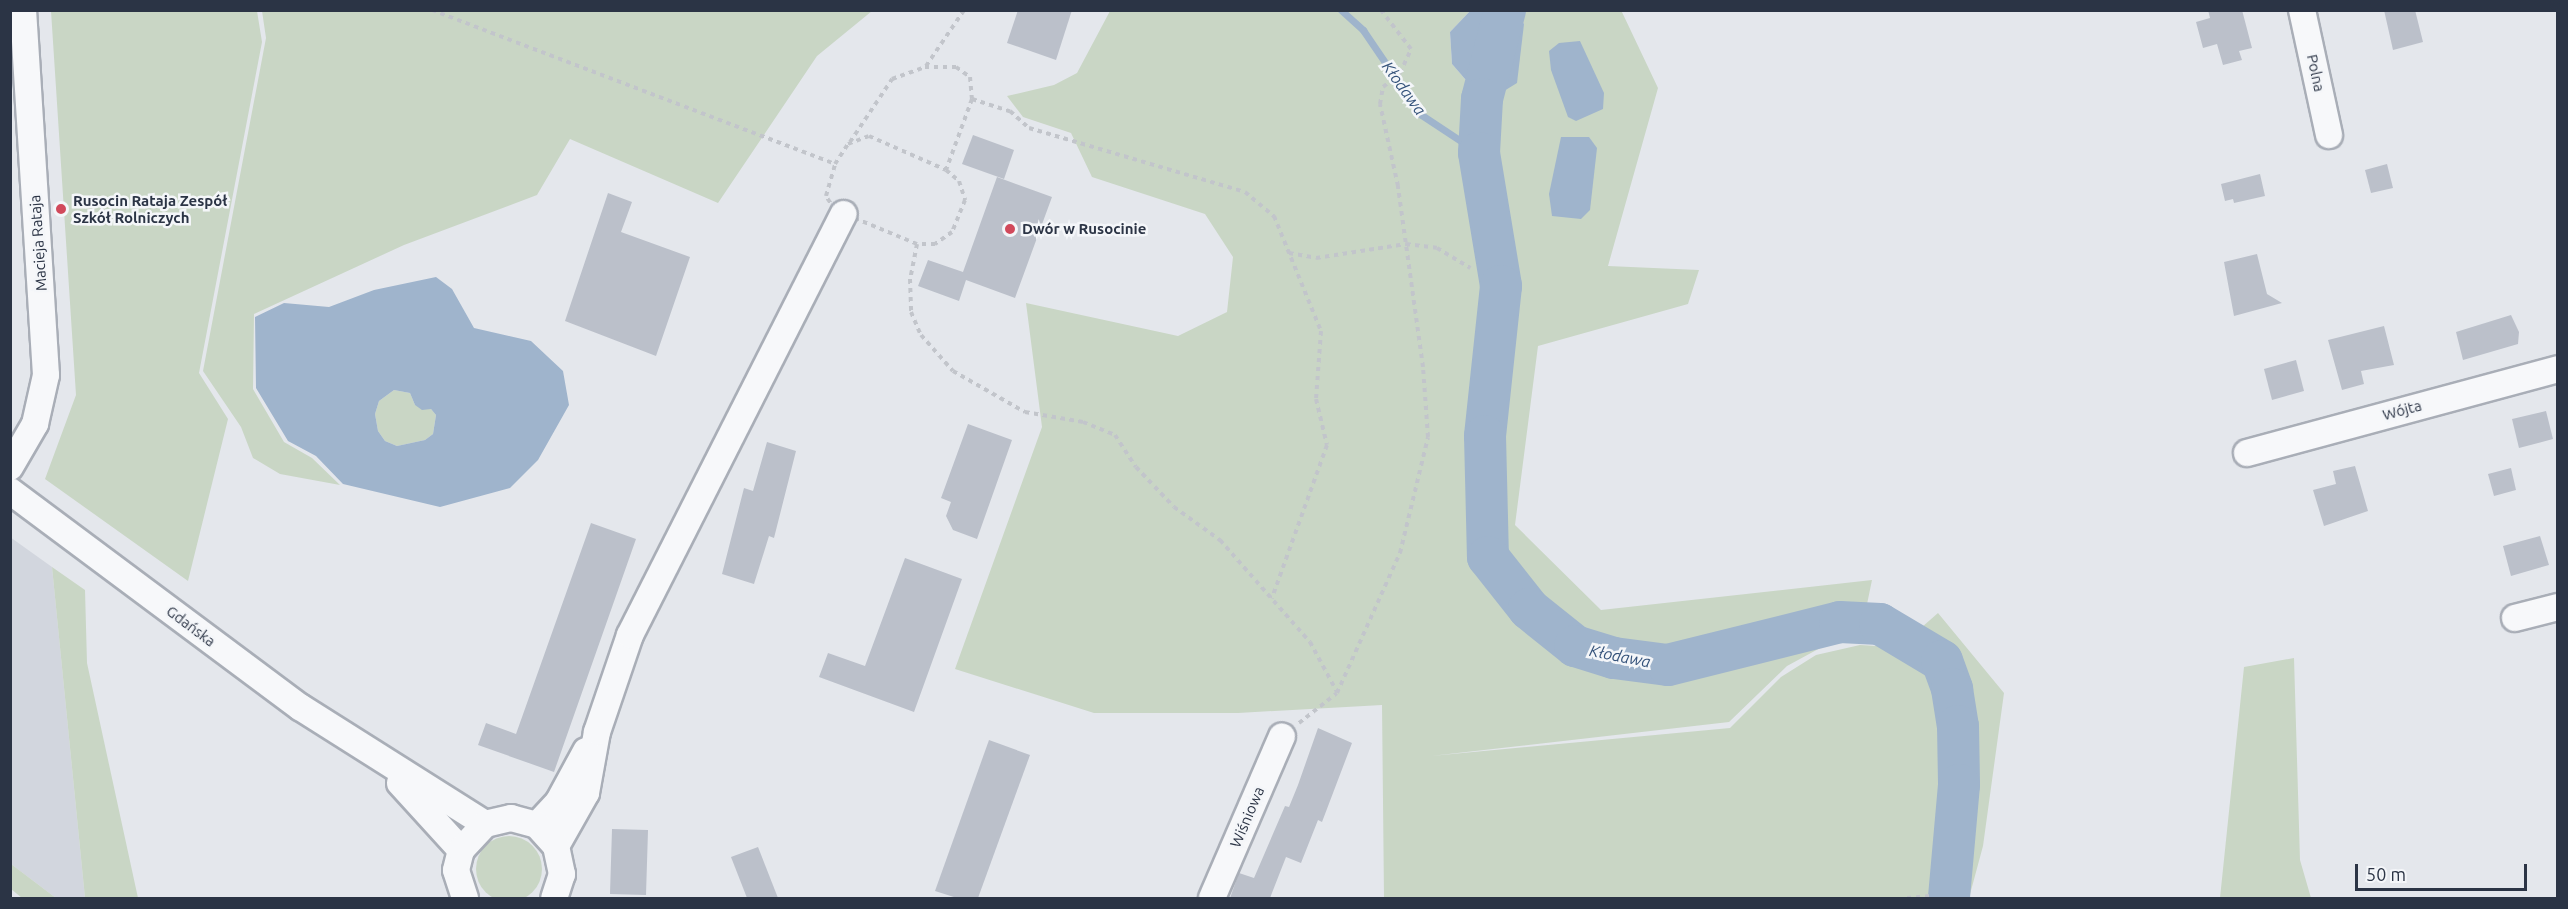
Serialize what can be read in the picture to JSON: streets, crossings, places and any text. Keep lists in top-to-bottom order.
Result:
{
  "streets": {
    "street": [
      "Polna",
      "Macieja Rataja",
      "Wójta",
      "Gdańska",
      "Wiśniowa"
    ]
  },
  "water": ["Kłodawa"],
  "places": ["Rusocin Rataja Zespół Szkół Rolniczych", "Dwór w Rusocinie"],
  "scale_bar": "50 m"
}
